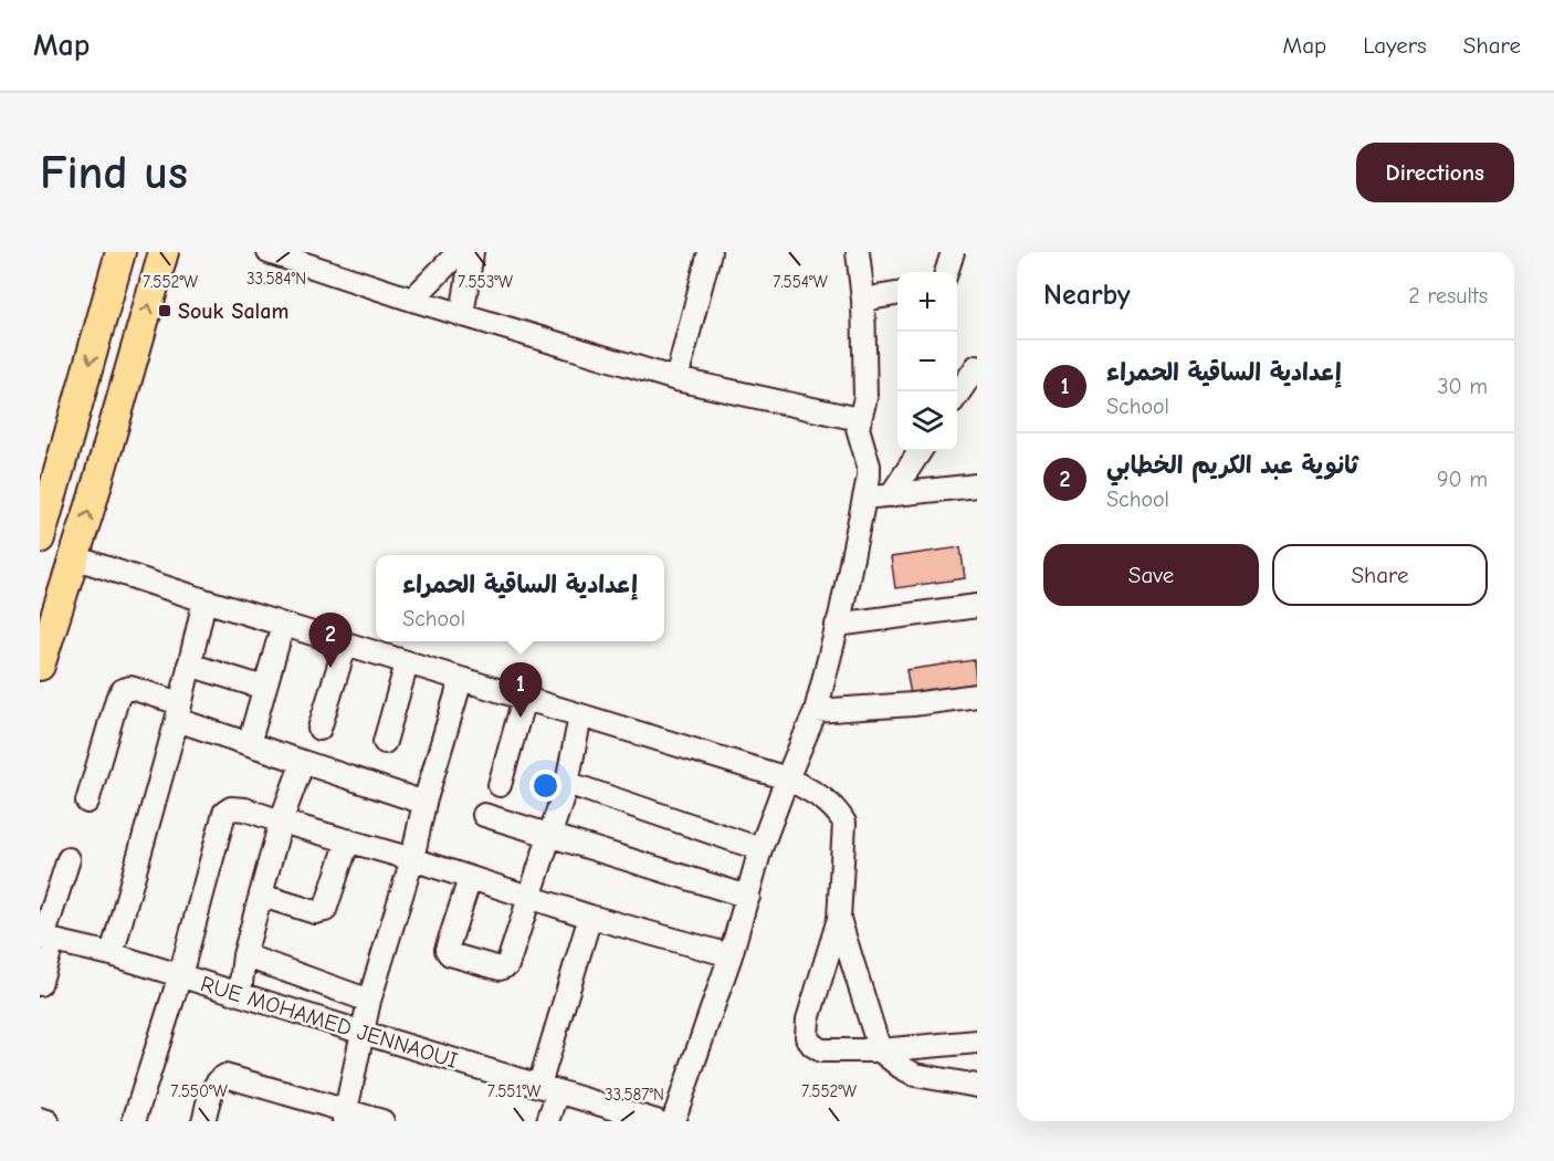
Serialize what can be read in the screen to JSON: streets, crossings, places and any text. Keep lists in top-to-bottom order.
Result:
{
  "streets": {
    "street": ["RUE MOHAMED JENNAOUI"]
  },
  "places": {
    "transit": ["Souk Salam"]
  },
  "page": {
    "header": "Map",
    "nav": ["Map", "Layers", "Share"],
    "buttons": [
      "Directions",
      ["Save", "Share"]
    ],
    "title": "Find us",
    "heading": ["Nearby", "2 results"],
    "map_buttons": ["+", "−"],
    "list": [
      {
        "mark": "1",
        "name": "إعدادية الساقية الحمراء",
        "note": "School",
        "value": "30 m"
      },
      {
        "mark": "2",
        "name": "ثانوية عبد الكريم الخطابي",
        "note": "School",
        "value": "90 m"
      }
    ],
    "popup": ["إعدادية الساقية الحمراء", "School"],
    "pins": ["2", "1"]
  },
  "coordinates": [
    "33.584°N",
    "7.552°W",
    "7.553°W",
    "7.554°W",
    "7.550°W",
    "7.551°W",
    "33.587°N"
  ]
}
